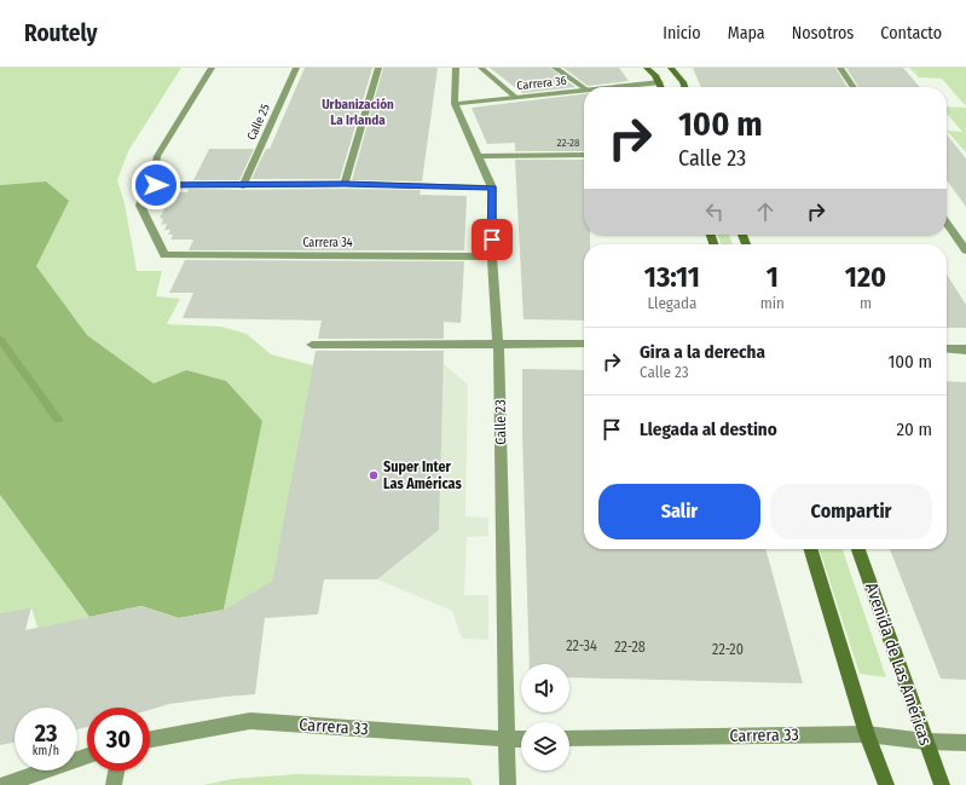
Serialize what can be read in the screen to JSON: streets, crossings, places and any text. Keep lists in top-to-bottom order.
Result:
{
  "streets": {
    "main road": ["Avenida de Las Américas"],
    "street": [
      "Carrera 36",
      "Calle 25",
      "Carrera 34",
      "Calle 23",
      "Carrera 33"
    ]
  },
  "crossings": [
    ["Carrera 36", "Calle 23"],
    ["Carrera 34", "Calle 23"],
    ["Calle 23", "Carrera 33"],
    ["Avenida de Las Américas", "Carrera 33"]
  ],
  "districts": ["Urbanización La Irlanda"],
  "places": ["Super Inter Las Américas"],
  "house_numbers": [
    "22-28",
    "22-34",
    "22-28",
    "22-20"
  ],
  "page": {
    "header": "Routely",
    "nav": [
      "Inicio",
      "Mapa",
      "Nosotros",
      "Contacto"
    ],
    "turn": ["100 m", "Calle 23"],
    "eta": [
      "13:11",
      "Llegada",
      "1",
      "min",
      "120",
      "m"
    ],
    "list": [
      {
        "name": "Gira a la derecha",
        "note": "Calle 23",
        "value": "100 m"
      },
      {
        "name": "Llegada al destino",
        "value": "20 m"
      }
    ],
    "buttons": ["Salir", "Compartir"],
    "speed": "23 km/h",
    "limit": "30"
  }
}
